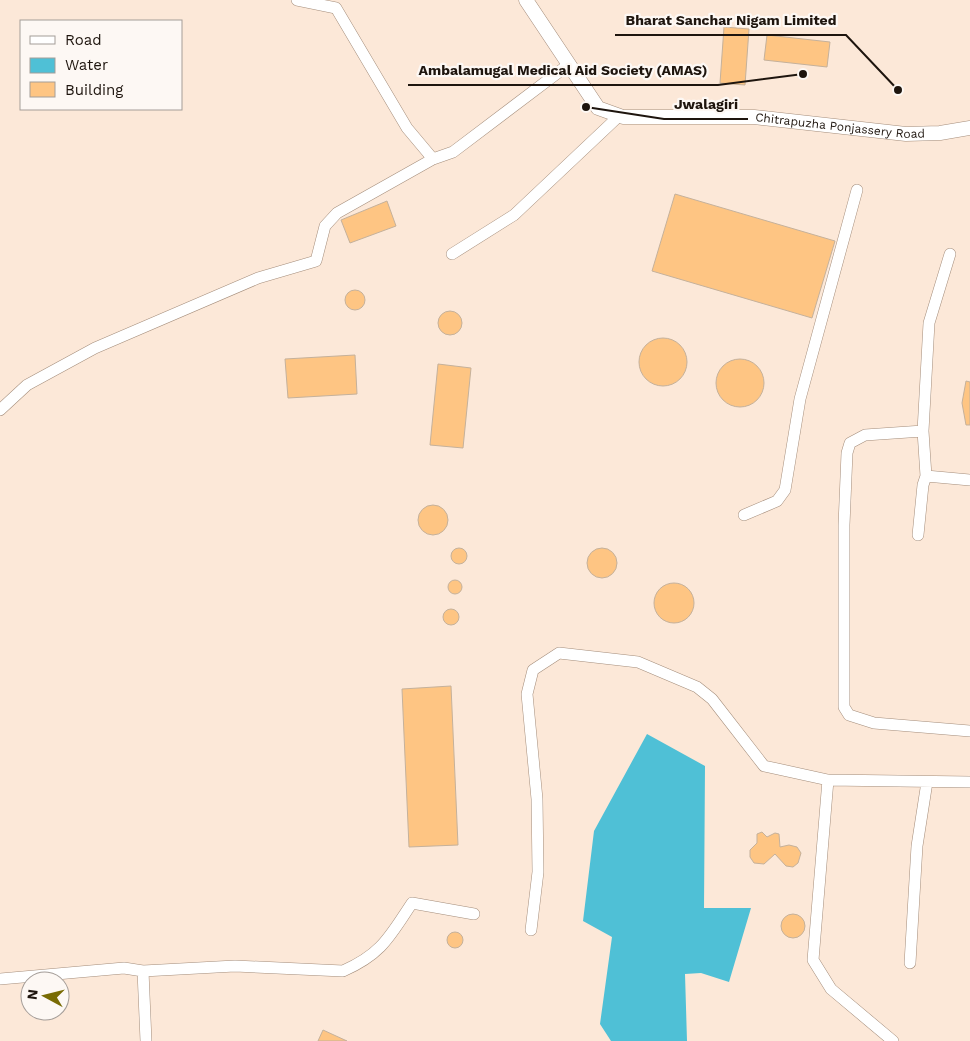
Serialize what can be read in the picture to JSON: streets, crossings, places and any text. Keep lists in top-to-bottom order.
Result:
{
  "streets": {
    "main road": ["Chitrapuzha Ponjassery Road"]
  },
  "places": ["Ambalamugal Medical Aid Society (AMAS)", "Bharat Sanchar Nigam Limited", "Jwalagiri"],
  "legend": ["Road", "Water", "Building"],
  "north": "left"
}
